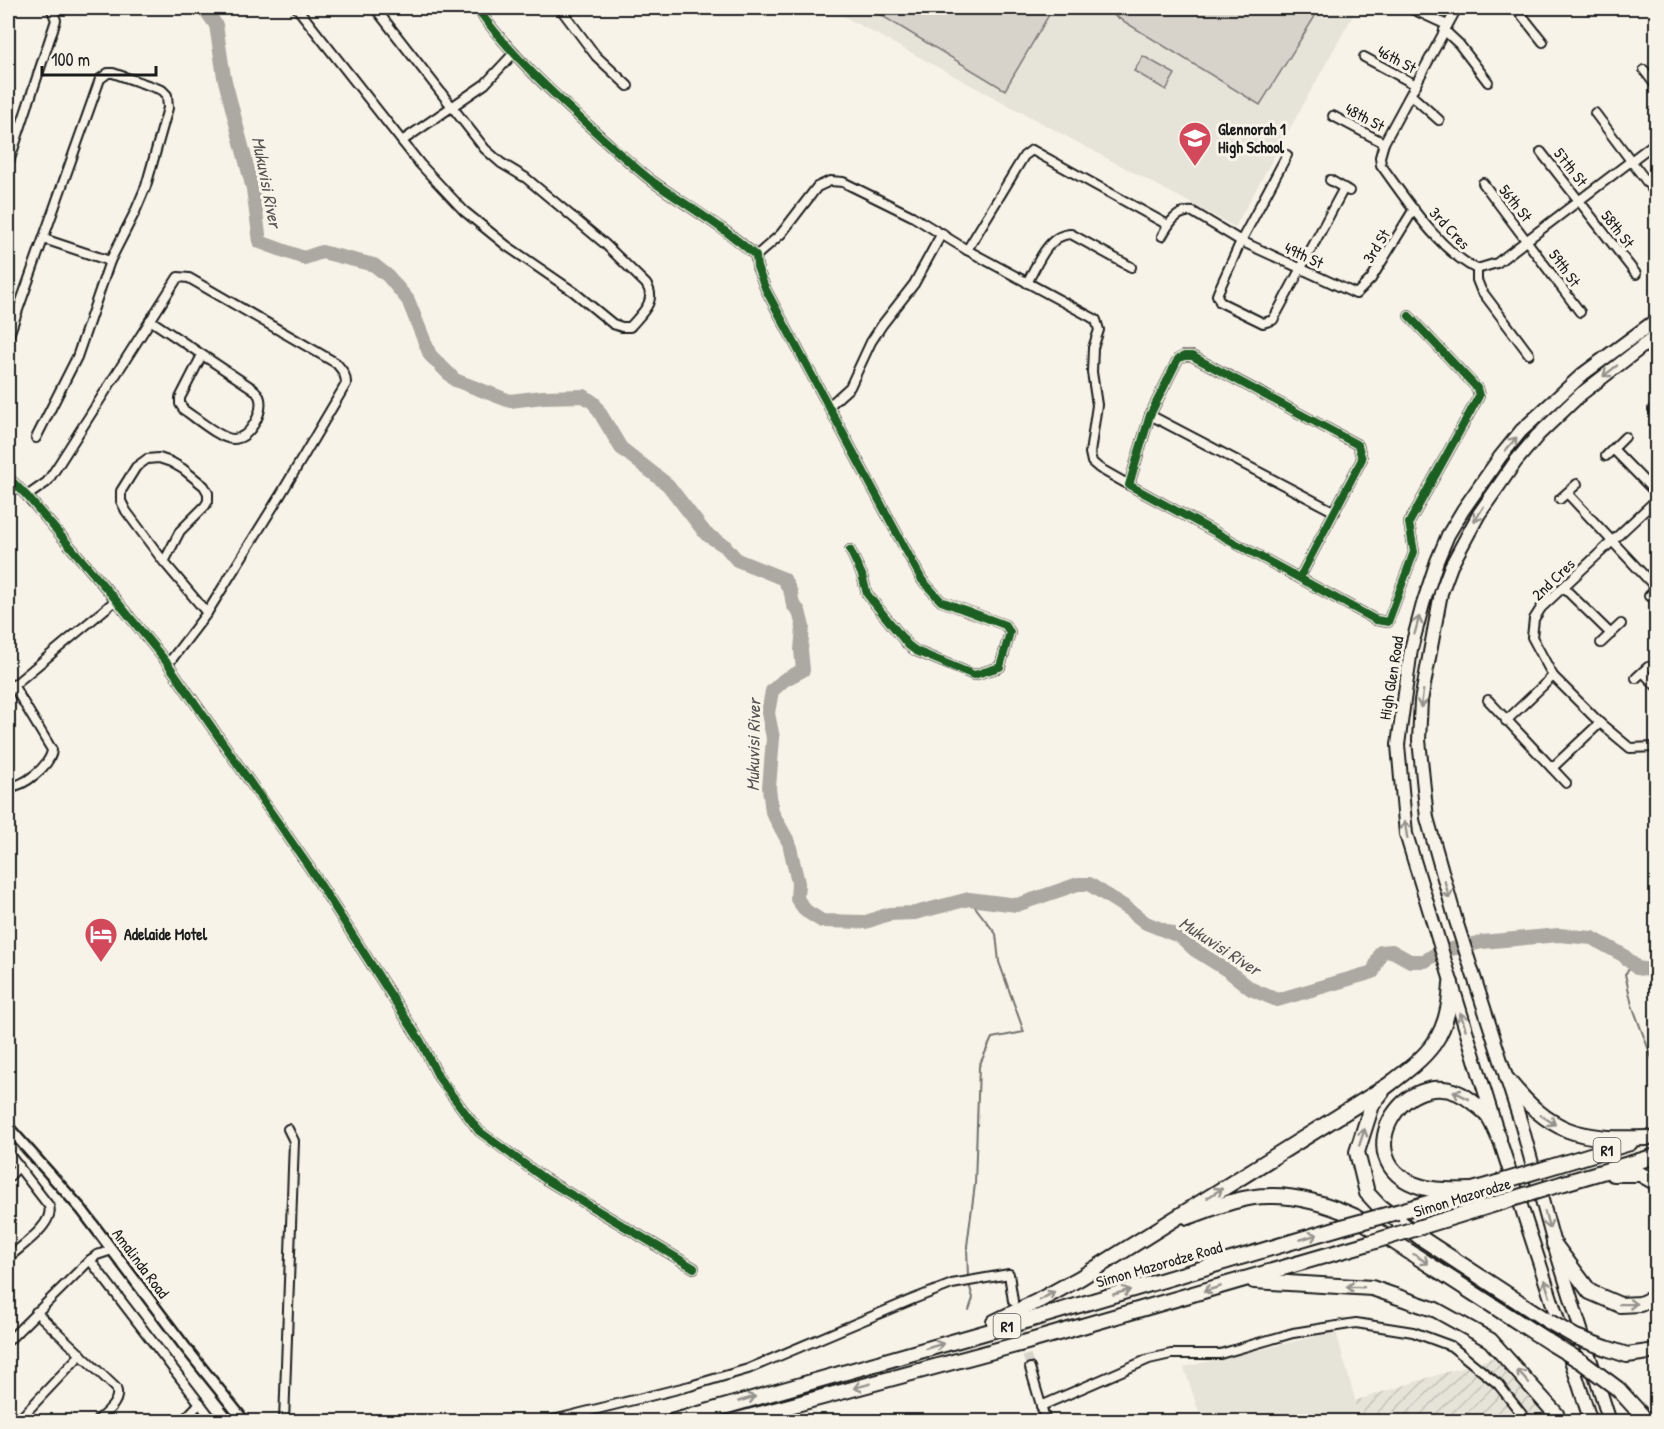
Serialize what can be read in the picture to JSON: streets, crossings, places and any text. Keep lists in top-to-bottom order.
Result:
{
  "streets": {
    "highway": ["R1", "Simon Mazorodze", "Simon Mazorodze Road"],
    "main road": ["High Glen Road"],
    "street": [
      "46th St",
      "48th St",
      "57th St",
      "56th St",
      "3rd Cres",
      "58th St",
      "3rd St",
      "49th St",
      "59th St",
      "2nd Cres",
      "Amalinda Road"
    ]
  },
  "crossings": [
    ["48th St", "3rd Cres"],
    ["57th St", "3rd Cres"],
    ["57th St", "58th St"],
    ["56th St", "3rd Cres"],
    ["56th St", "59th St"],
    ["3rd Cres", "58th St"],
    ["3rd Cres", "3rd St"],
    ["3rd Cres", "59th St"],
    ["3rd St", "49th St"],
    ["R1", "Simon Mazorodze"]
  ],
  "water": ["Mukuvisi River"],
  "places": {
    "school or university": ["Glennorah 1 High School"],
    "hotel": ["Adelaide Motel"]
  },
  "scale_bar": "100 m"
}
